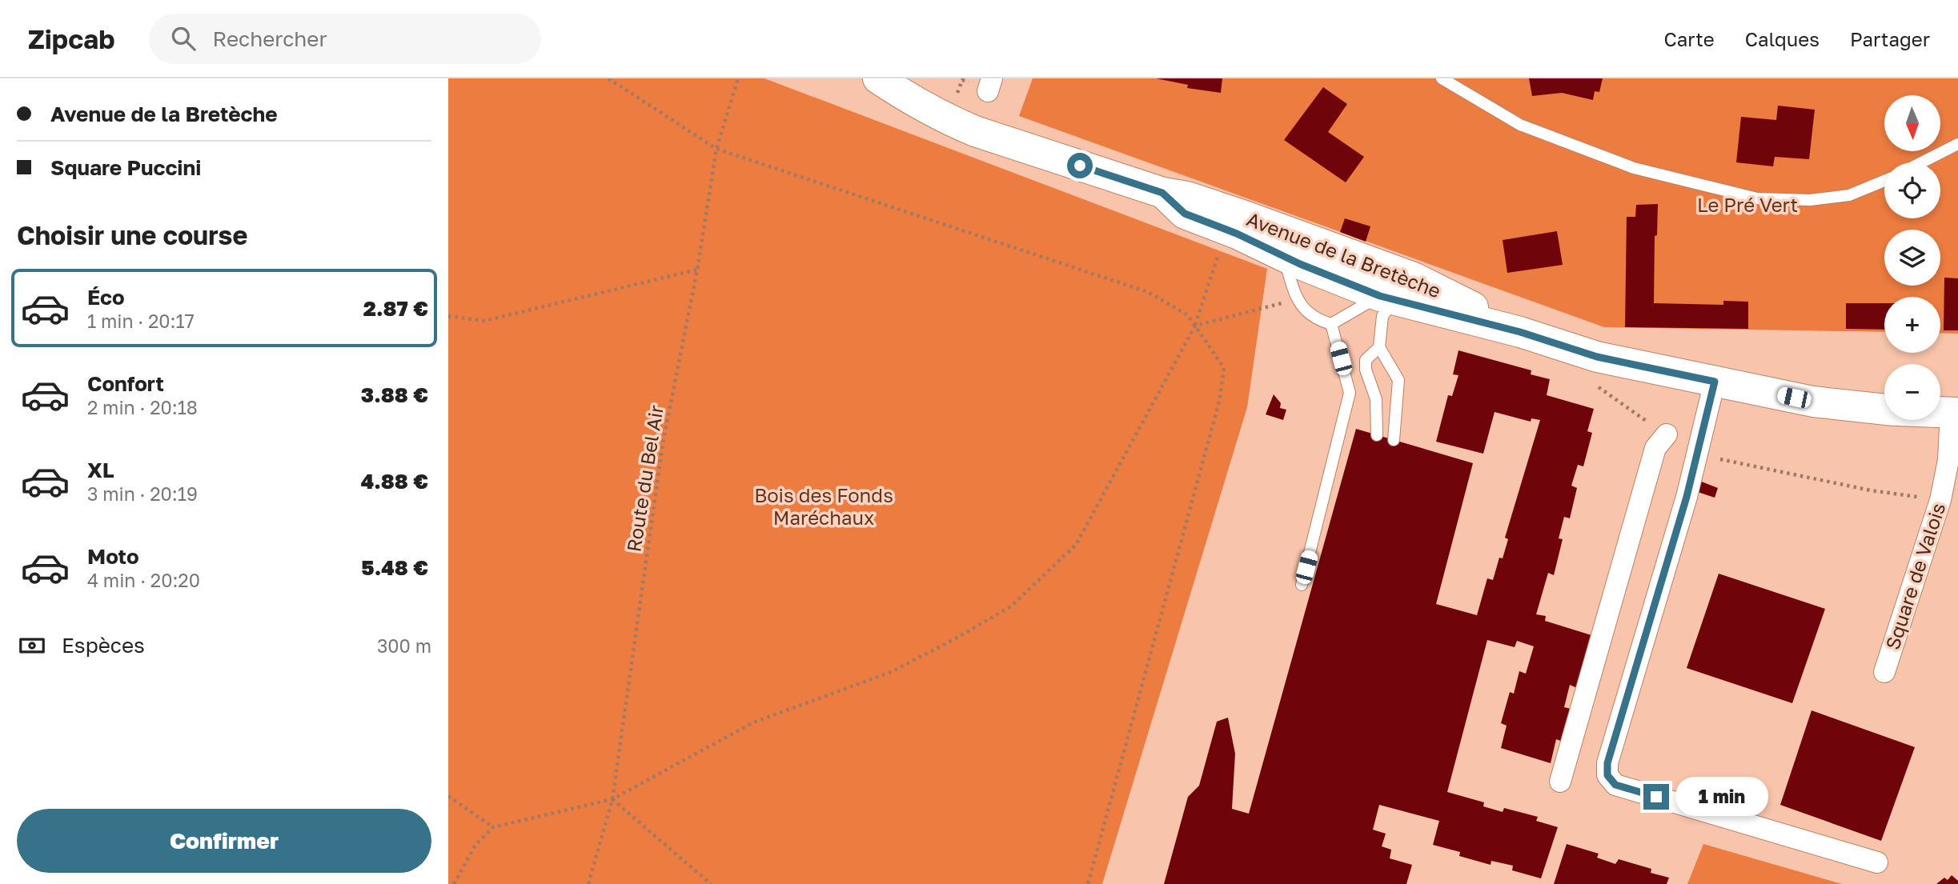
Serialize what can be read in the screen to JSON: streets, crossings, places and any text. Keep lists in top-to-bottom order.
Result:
{
  "streets": {
    "street": ["Avenue de la Bretèche", "Square de Valois"],
    "path": ["Route du Bel Air"]
  },
  "parks": ["Le Pré Vert", "Bois des Fonds Maréchaux"],
  "north": "bottom",
  "page": {
    "header": "Zipcab",
    "search": "Rechercher",
    "nav": ["Carte", "Calques", "Partager"],
    "banner": ["Avenue de la Bretèche", "Square Puccini"],
    "map_buttons": ["+", "−"],
    "heading": "Choisir une course",
    "list": [
      {
        "name": "Éco",
        "note": "1 min · 20:17",
        "value": "2.87 €"
      },
      {
        "name": "Confort",
        "note": "2 min · 20:18",
        "value": "3.88 €"
      },
      {
        "name": "XL",
        "note": "3 min · 20:19",
        "value": "4.88 €"
      },
      {
        "name": "Moto",
        "note": "4 min · 20:20",
        "value": "5.48 €"
      }
    ],
    "pay": ["Espèces", "300 m"],
    "bubble": "1 min",
    "buttons": "Confirmer"
  }
}
